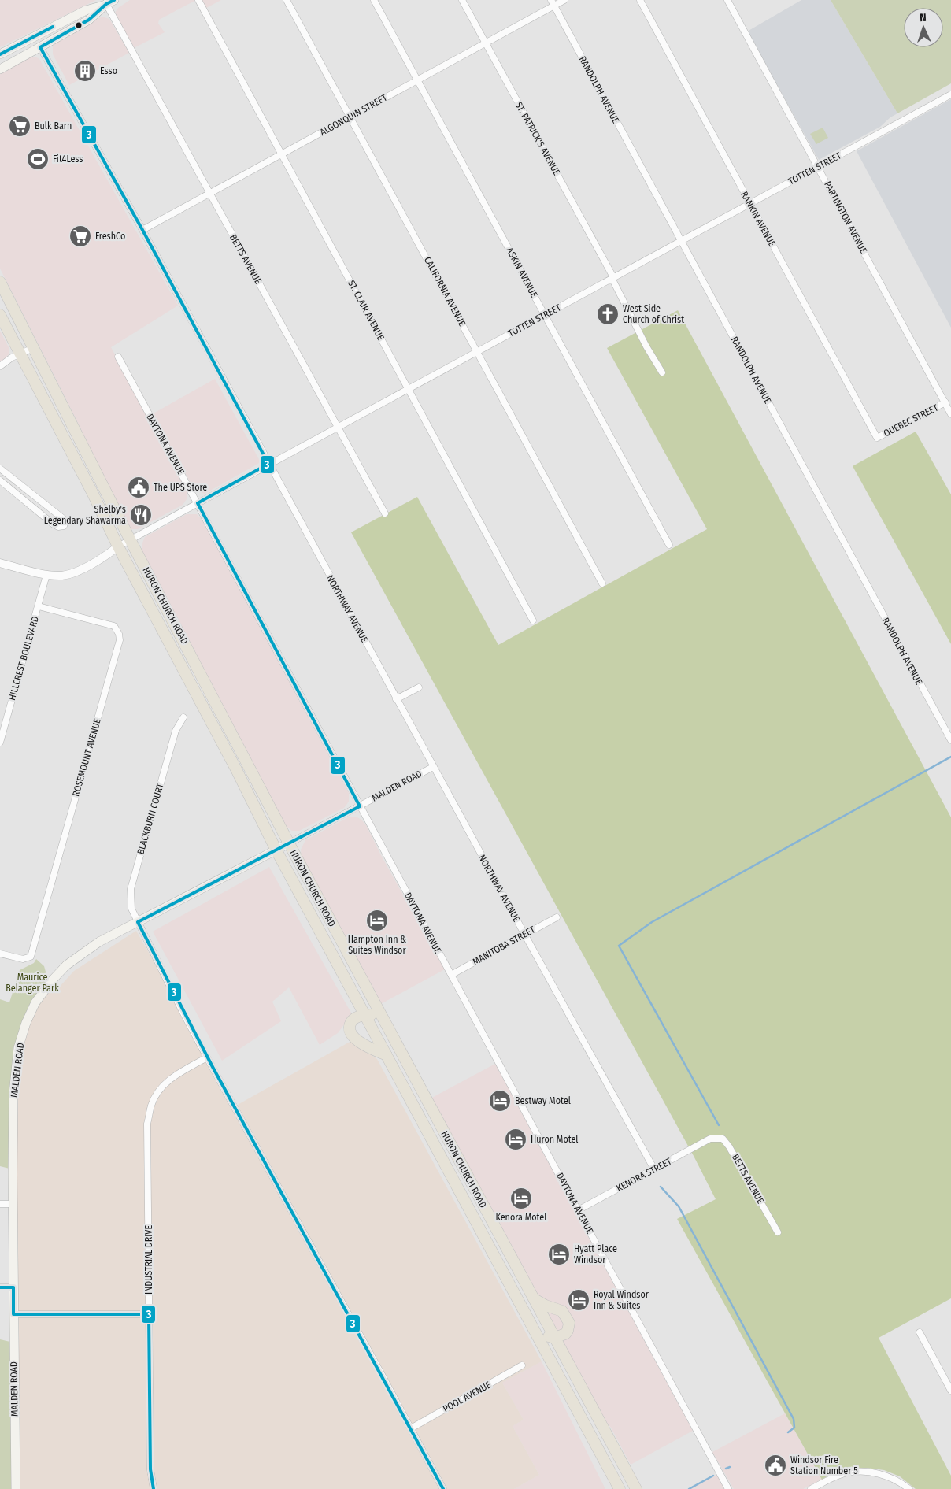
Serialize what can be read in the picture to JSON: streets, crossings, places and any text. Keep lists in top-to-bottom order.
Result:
{
  "streets": {
    "highway": ["HURON CHURCH ROAD"],
    "main road": ["MALDEN ROAD"],
    "street": [
      "RANDOLPH AVENUE",
      "ALGONQUIN STREET",
      "ST. PATRICK'S AVENUE",
      "TOTTEN STREET",
      "PARTINGTON AVENUE",
      "RANKIN AVENUE",
      "BETTS AVENUE",
      "ASKIN AVENUE",
      "CALIFORNIA AVENUE",
      "ST. CLAIR AVENUE",
      "QUEBEC STREET",
      "DAYTONA AVENUE",
      "NORTHWAY AVENUE",
      "HILLCREST BOULEVARD",
      "ROSEMOUNT AVENUE",
      "BLACKBURN COURT",
      "MANITOBA STREET",
      "KENORA STREET",
      "INDUSTRIAL DRIVE",
      "POOL AVENUE"
    ]
  },
  "crossings": [
    ["RANDOLPH AVENUE", "ALGONQUIN STREET"],
    ["RANDOLPH AVENUE", "TOTTEN STREET"],
    ["ALGONQUIN STREET", "ST. PATRICK'S AVENUE"],
    ["ALGONQUIN STREET", "BETTS AVENUE"],
    ["ALGONQUIN STREET", "ASKIN AVENUE"],
    ["ALGONQUIN STREET", "CALIFORNIA AVENUE"],
    ["ALGONQUIN STREET", "ST. CLAIR AVENUE"],
    ["ALGONQUIN STREET", "NORTHWAY AVENUE"],
    ["ST. PATRICK'S AVENUE", "TOTTEN STREET"],
    ["TOTTEN STREET", "PARTINGTON AVENUE"],
    ["TOTTEN STREET", "RANKIN AVENUE"],
    ["TOTTEN STREET", "BETTS AVENUE"],
    ["TOTTEN STREET", "ASKIN AVENUE"],
    ["TOTTEN STREET", "CALIFORNIA AVENUE"],
    ["TOTTEN STREET", "ST. CLAIR AVENUE"],
    ["TOTTEN STREET", "DAYTONA AVENUE"],
    ["TOTTEN STREET", "HURON CHURCH ROAD"],
    ["TOTTEN STREET", "NORTHWAY AVENUE"],
    ["PARTINGTON AVENUE", "QUEBEC STREET"],
    ["RANKIN AVENUE", "QUEBEC STREET"],
    ["BETTS AVENUE", "KENORA STREET"],
    ["DAYTONA AVENUE", "MALDEN ROAD"],
    ["DAYTONA AVENUE", "MANITOBA STREET"],
    ["DAYTONA AVENUE", "KENORA STREET"],
    ["HURON CHURCH ROAD", "MALDEN ROAD"],
    ["NORTHWAY AVENUE", "MALDEN ROAD"],
    ["NORTHWAY AVENUE", "MANITOBA STREET"],
    ["NORTHWAY AVENUE", "KENORA STREET"],
    ["HILLCREST BOULEVARD", "ROSEMOUNT AVENUE"],
    ["MALDEN ROAD", "BLACKBURN COURT"],
    ["BLACKBURN COURT", "INDUSTRIAL DRIVE"],
    ["BLACKBURN COURT", "POOL AVENUE"]
  ],
  "parks": ["Maurice Belanger Park"],
  "places": {
    "building": ["Esso"],
    "supermarket": ["Bulk Barn", "FreshCo"],
    "sports": ["Fit4Less"],
    "church": ["West Side Church of Christ"],
    "public building": ["The UPS Store", "Windsor Fire Station Number 5"],
    "restaurant": ["Shelby's Legendary Shawarma"],
    "hotel": [
      "Hampton Inn & Suites Windsor",
      "Bestway Motel",
      "Huron Motel",
      "Kenora Motel",
      "Hyatt Place Windsor",
      "Royal Windsor Inn & Suites"
    ]
  },
  "lines": ["transit line 3"],
  "north": "top"
}
